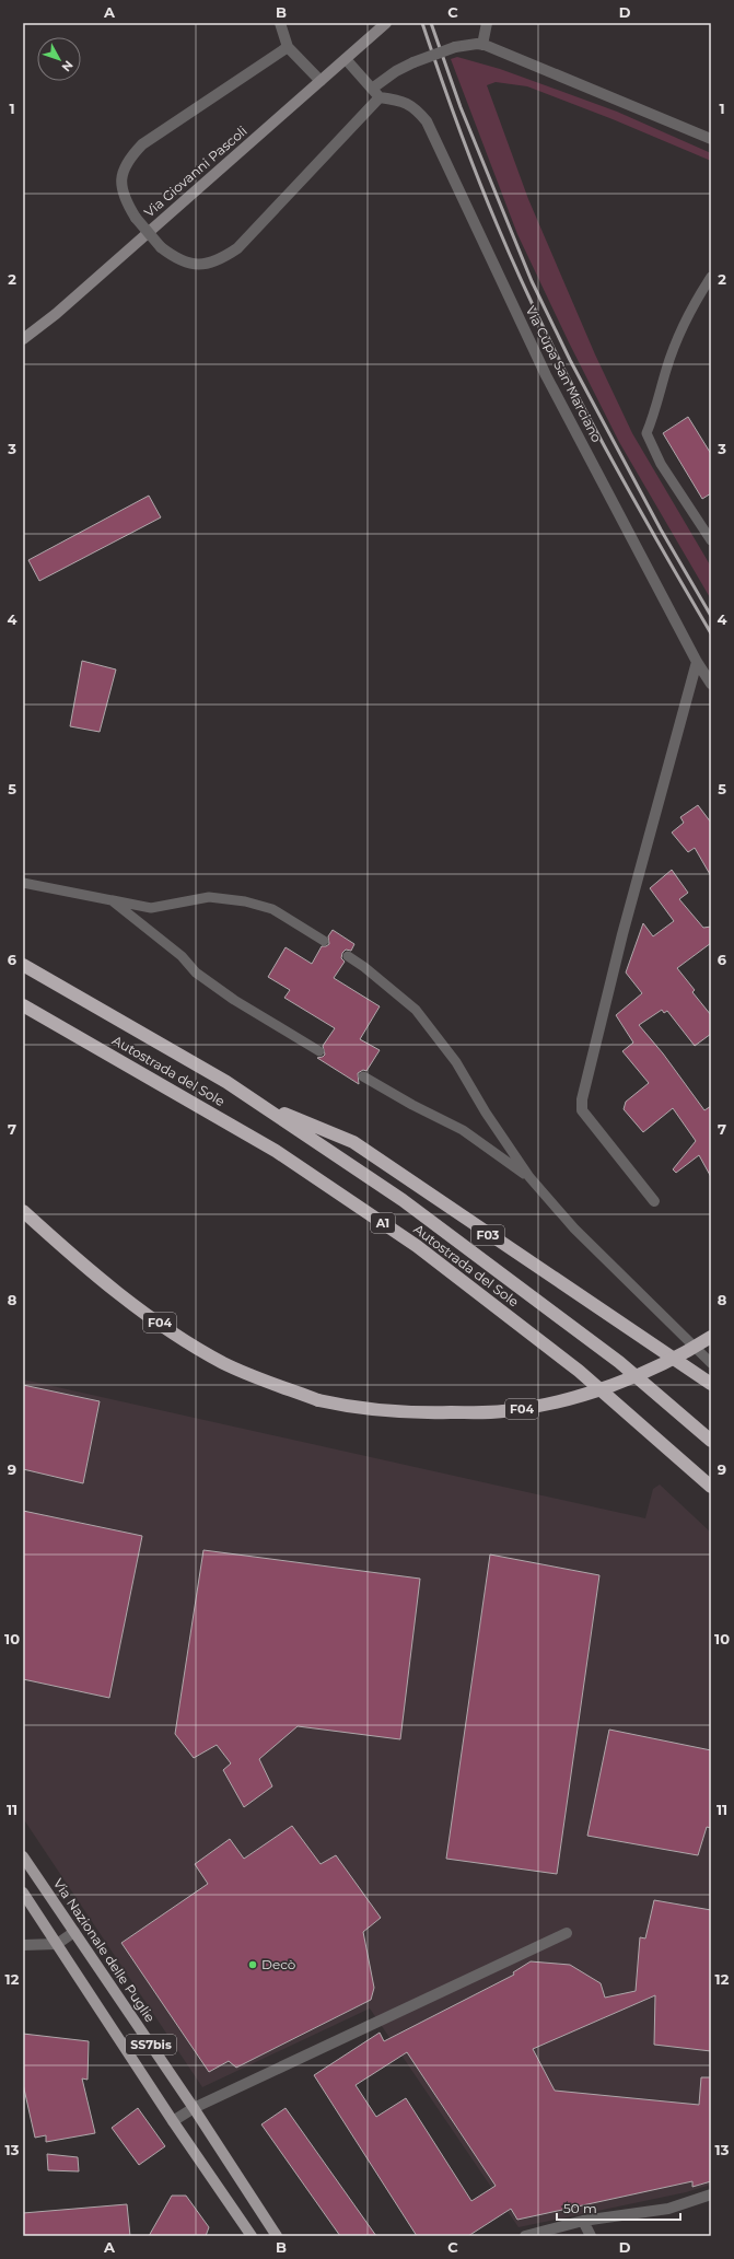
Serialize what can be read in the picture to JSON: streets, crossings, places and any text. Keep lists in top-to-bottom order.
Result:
{
  "streets": {
    "highway": [
      "Autostrada del Sole",
      "A1",
      "F03",
      "F04"
    ],
    "main road": ["Via Nazionale delle Puglie", "SS7bis"],
    "street": ["Via Giovanni Pascoli", "Via Cupa San Marciano"]
  },
  "crossings": [
    ["Autostrada del Sole", "F03"]
  ],
  "places": ["Decò"],
  "scale_bar": "50 m",
  "north": "bottom right",
  "grid": {
    "columns": [
      "A",
      "B",
      "C",
      "D"
    ],
    "rows": [
      "1",
      "2",
      "3",
      "4",
      "5",
      "6",
      "7",
      "8",
      "9",
      "10",
      "11",
      "12",
      "13"
    ]
  }
}
